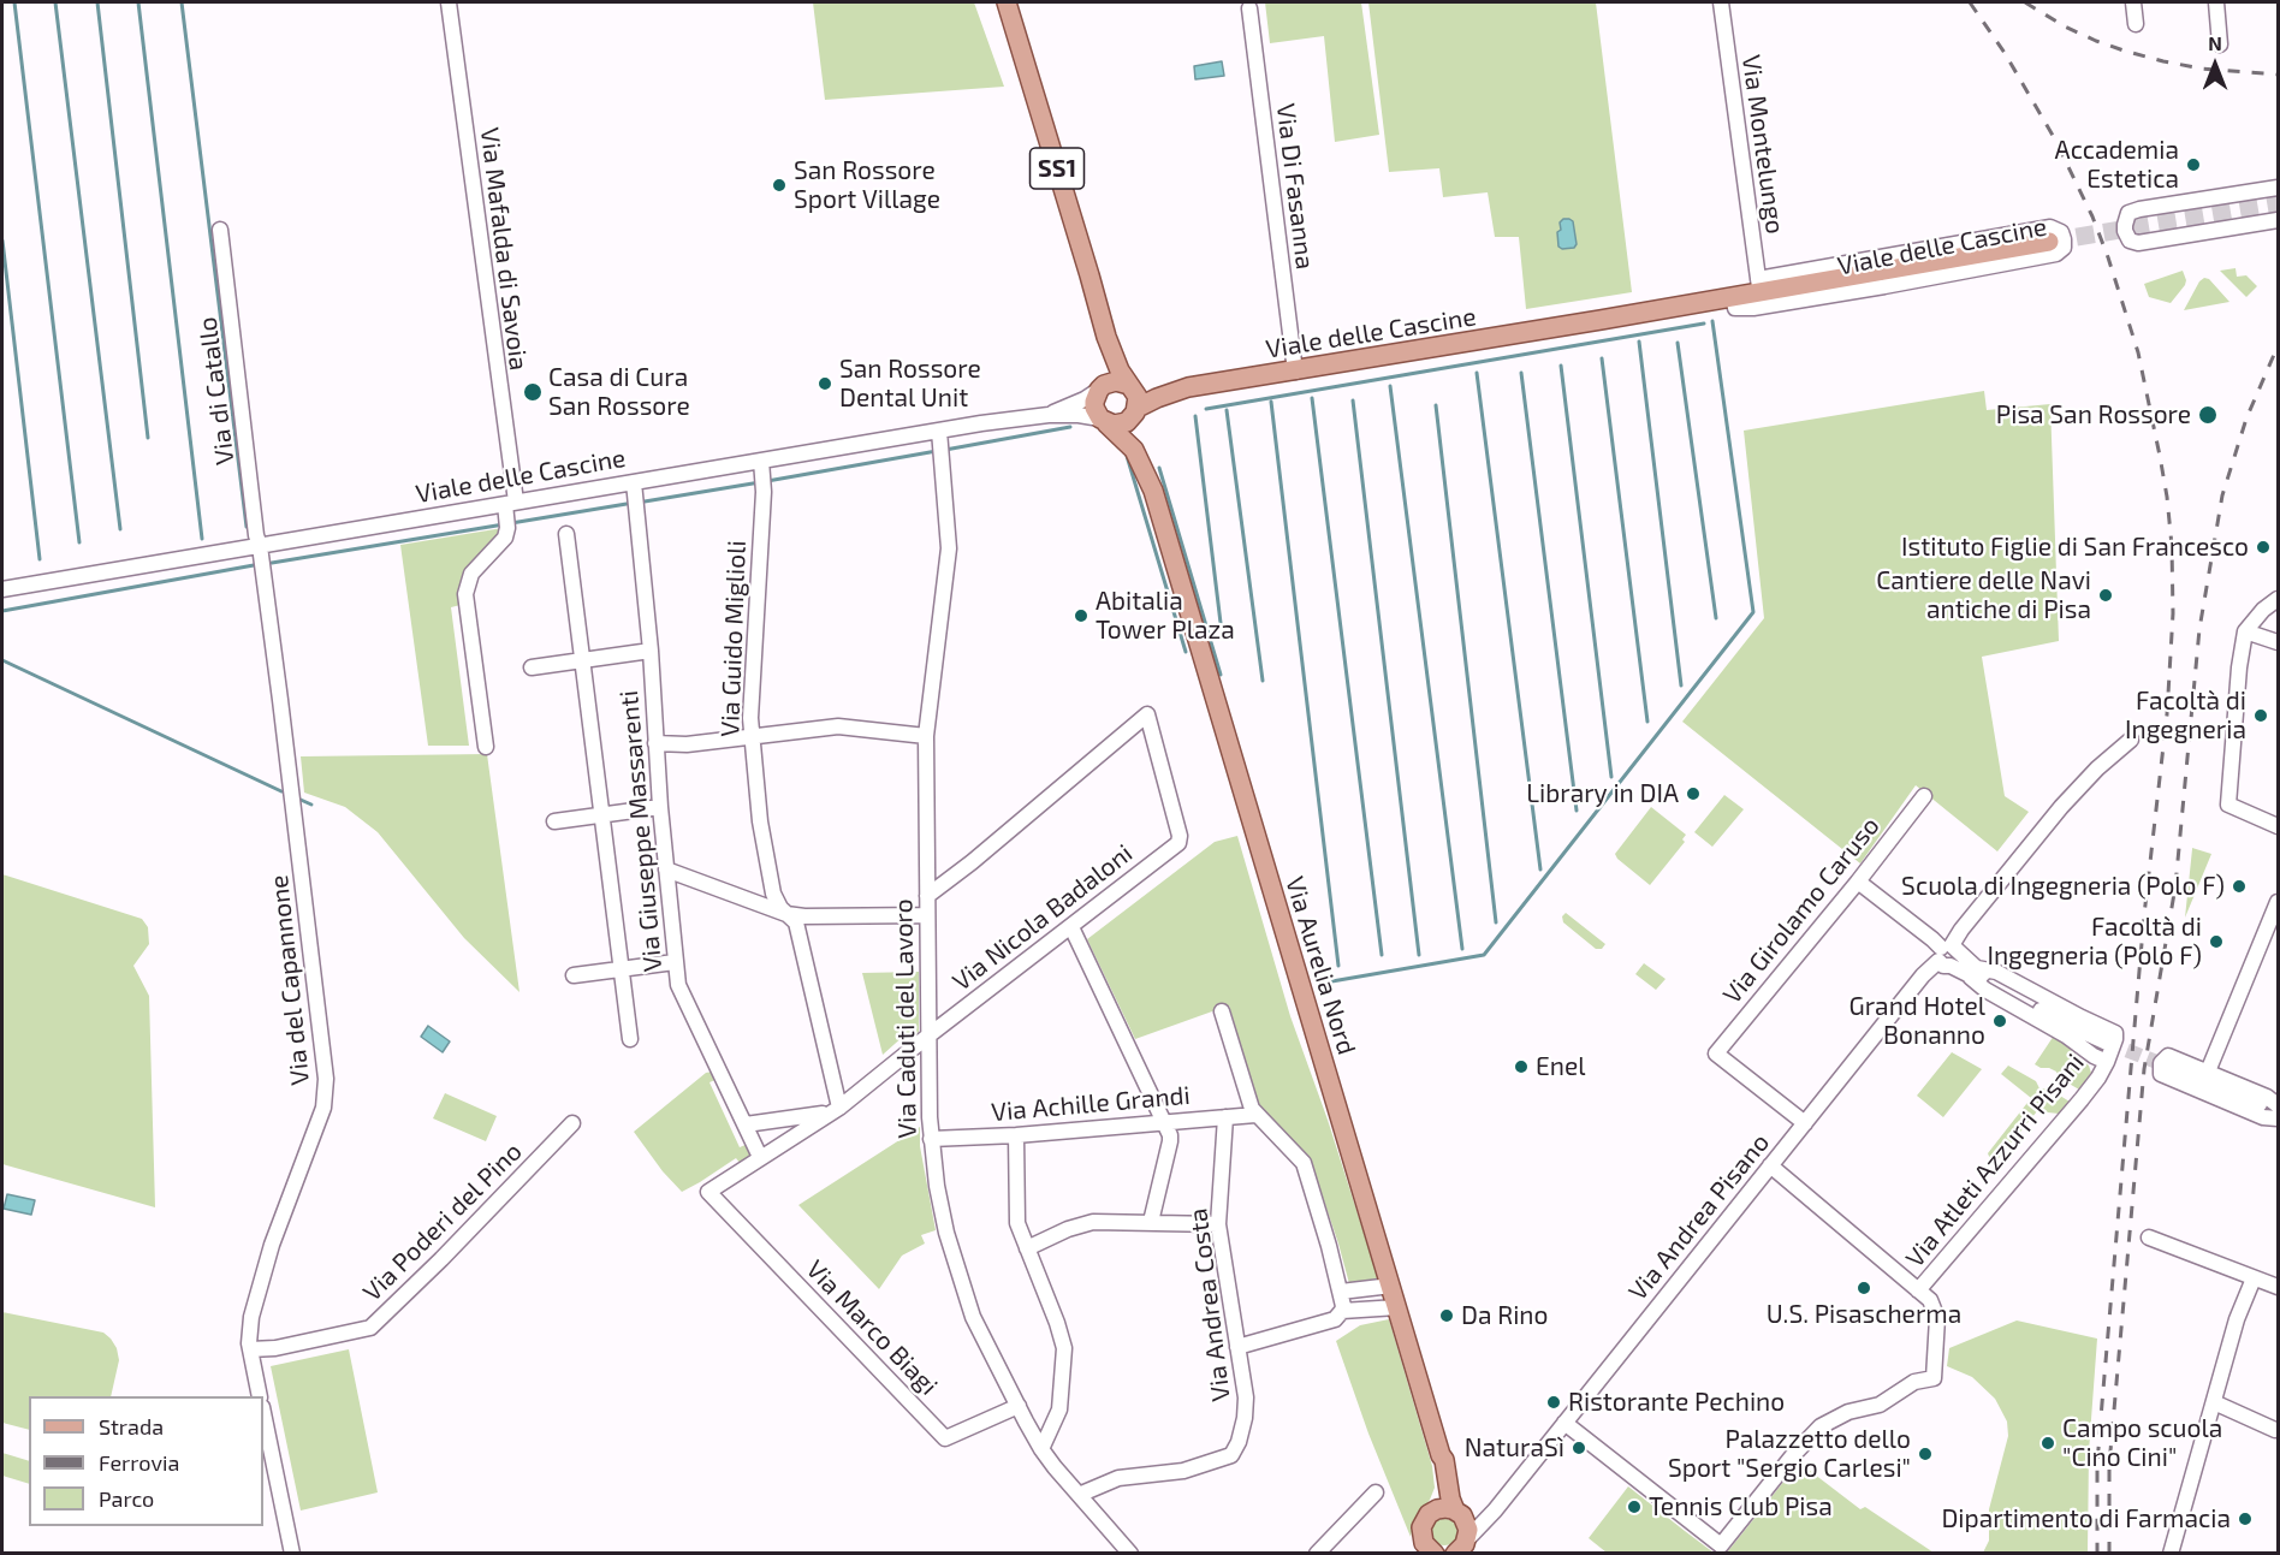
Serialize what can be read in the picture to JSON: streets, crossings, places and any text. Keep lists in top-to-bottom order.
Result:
{
  "streets": {
    "main road": ["SS1", "Viale delle Cascine", "Via Aurelia Nord"],
    "street": [
      "Via Montelungo",
      "Via Di Fasanna",
      "Via Mafalda di Savoia",
      "Via di Catallo",
      "Via Guido Miglioli",
      "Via Giuseppe Massarenti",
      "Via Girolamo Caruso",
      "Via Nicola Badaloni",
      "Via del Capannone",
      "Via Caduti del Lavoro",
      "Via Achille Grandi",
      "Via Atleti Azzurri Pisani",
      "Via Andrea Pisano",
      "Via Poderi del Pino",
      "Via Andrea Costa",
      "Via Marco Biagi"
    ]
  },
  "crossings": [
    ["Via Montelungo", "Viale delle Cascine"],
    ["SS1", "Viale delle Cascine"],
    ["SS1", "Via Aurelia Nord"],
    ["Via Di Fasanna", "Viale delle Cascine"],
    ["Viale delle Cascine", "Via Mafalda di Savoia"],
    ["Viale delle Cascine", "Via di Catallo"],
    ["Viale delle Cascine", "Via Guido Miglioli"],
    ["Viale delle Cascine", "Via Giuseppe Massarenti"],
    ["Viale delle Cascine", "Via Aurelia Nord"],
    ["Viale delle Cascine", "Via del Capannone"],
    ["Viale delle Cascine", "Via Caduti del Lavoro"],
    ["Via di Catallo", "Via del Capannone"],
    ["Via Guido Miglioli", "Via Nicola Badaloni"],
    ["Via Giuseppe Massarenti", "Via Nicola Badaloni"],
    ["Via Girolamo Caruso", "Via Andrea Pisano"],
    ["Via Nicola Badaloni", "Via Caduti del Lavoro"],
    ["Via Nicola Badaloni", "Via Marco Biagi"],
    ["Via Aurelia Nord", "Via Andrea Pisano"],
    ["Via del Capannone", "Via Poderi del Pino"],
    ["Via Caduti del Lavoro", "Via Achille Grandi"],
    ["Via Caduti del Lavoro", "Via Andrea Costa"],
    ["Via Caduti del Lavoro", "Via Marco Biagi"],
    ["Via Achille Grandi", "Via Andrea Costa"],
    ["Via Atleti Azzurri Pisani", "Via Andrea Pisano"]
  ],
  "places": [
    "Accademia Estetica",
    "San Rossore Sport Village",
    "San Rossore Dental Unit",
    "Casa di Cura San Rossore",
    "Pisa San Rossore",
    "Istituto Figlie di San Francesco",
    "Cantiere delle Navi antiche di Pisa",
    "Abitalia Tower Plaza",
    "Facoltà di Ingegneria",
    "Library in DIA",
    "Scuola di Ingegneria (Polo F)",
    "Facoltà di Ingegneria (Polo F)",
    "Grand Hotel Bonanno",
    "Enel",
    "U.S. Pisascherma",
    "Da Rino",
    "Ristorante Pechino",
    "Campo scuola \"Cino Cini\"",
    "NaturaSì",
    "Palazzetto dello Sport \"Sergio Carlesi\"",
    "Tennis Club Pisa",
    "Dipartimento di Farmacia"
  ],
  "legend": ["Strada", "Ferrovia", "Parco"],
  "north": "top"
}
